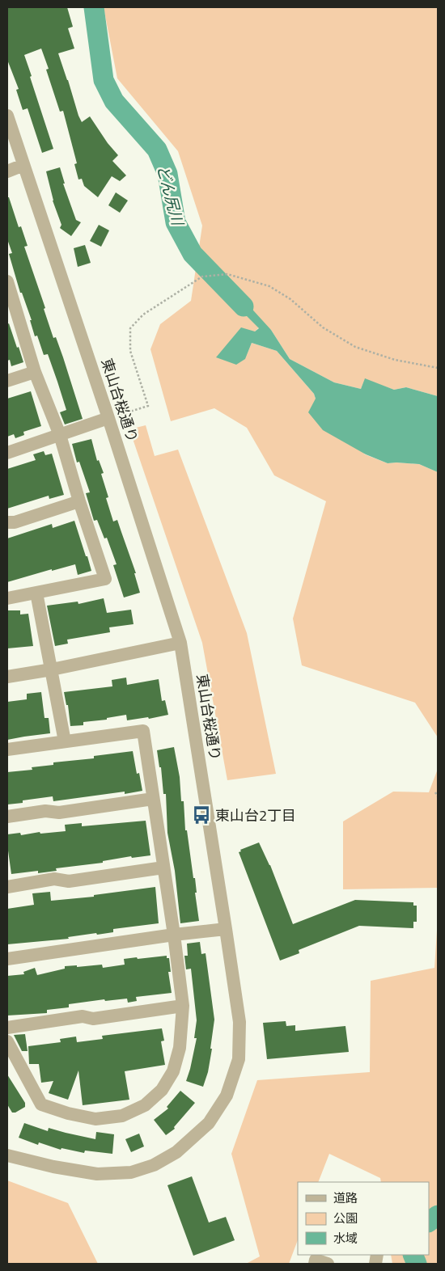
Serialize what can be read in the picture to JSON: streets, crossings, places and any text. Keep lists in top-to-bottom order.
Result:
{
  "streets": {
    "street": ["東山台桜通り"]
  },
  "water": ["どん尻川"],
  "places": {
    "bus stop": ["東山台2丁目"]
  },
  "legend": ["道路", "公園", "水域"]
}
